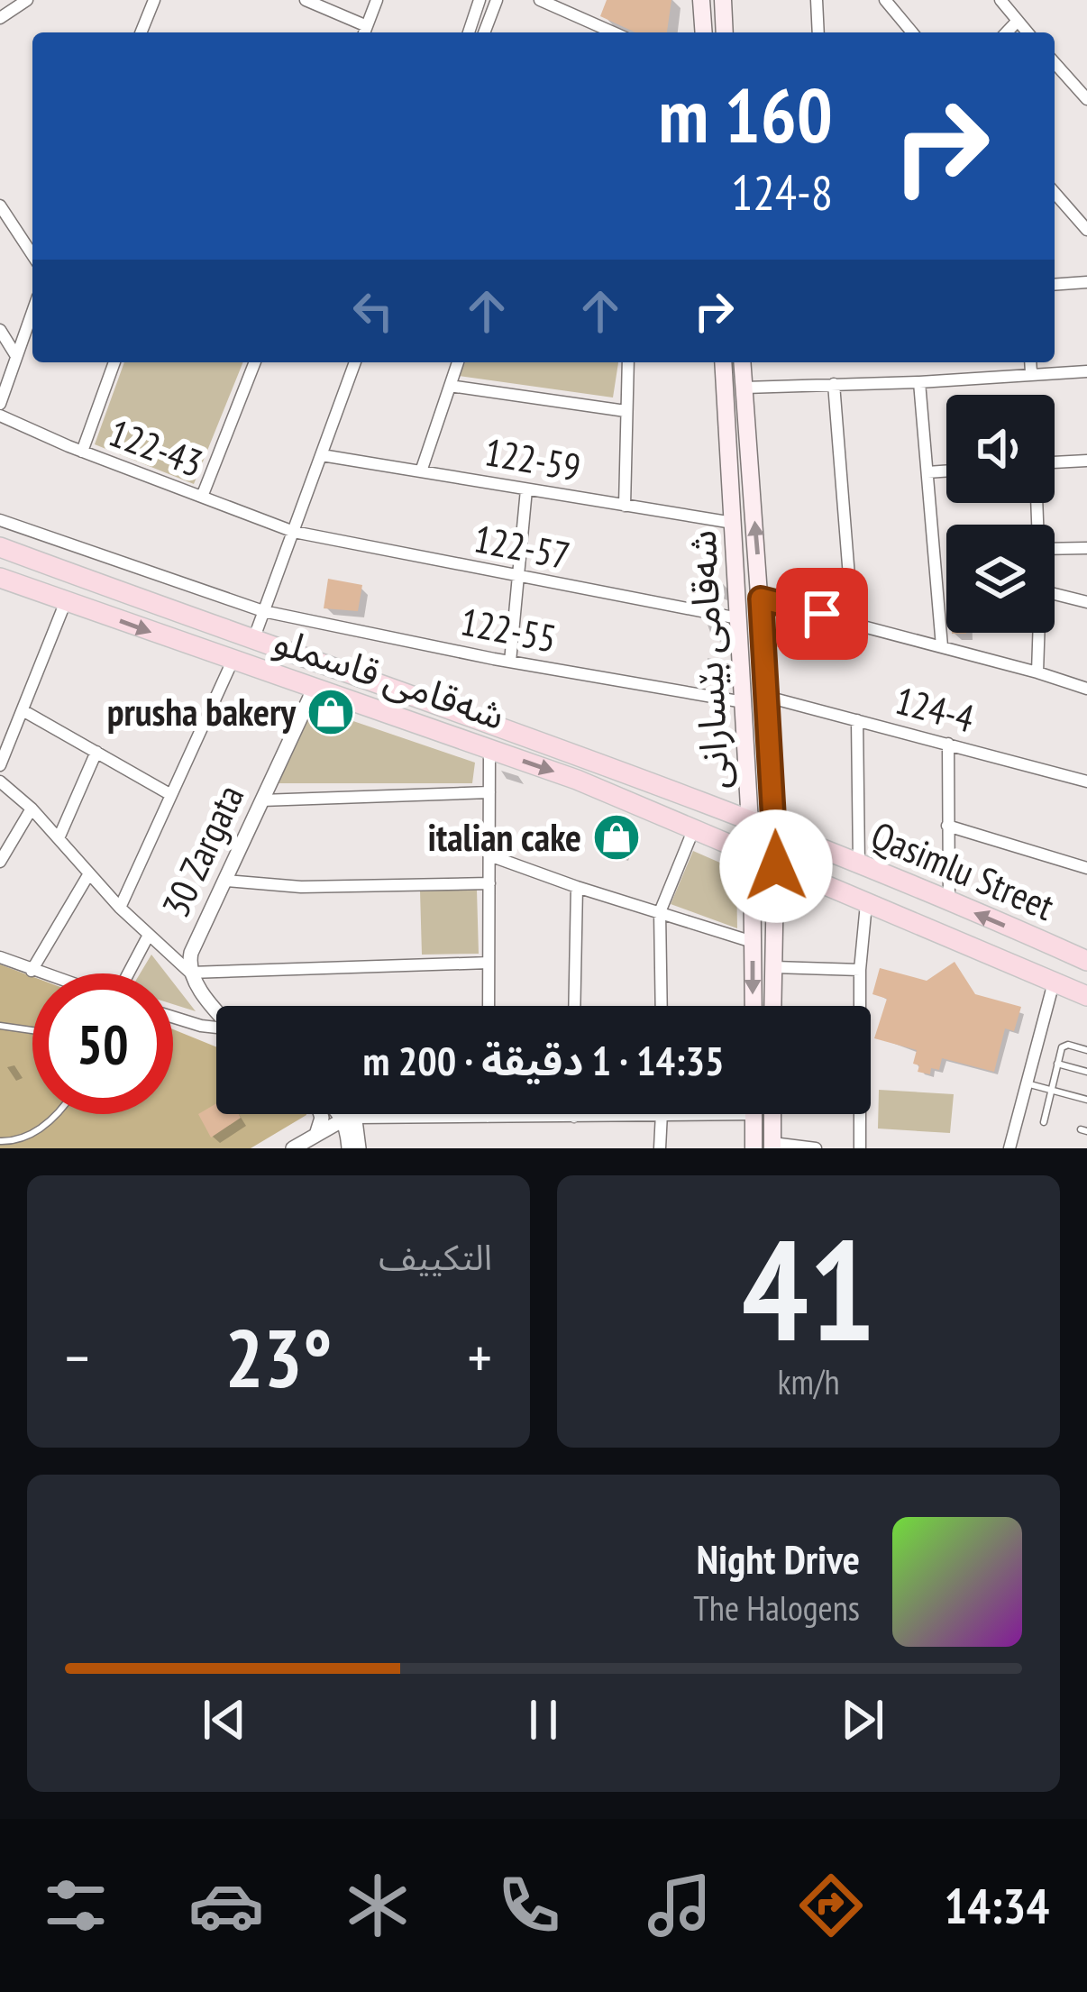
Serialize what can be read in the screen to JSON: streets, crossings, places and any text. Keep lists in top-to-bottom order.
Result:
{
  "streets": {
    "main road": ["شەقامی بێسارانی", "شەقامی قاسملو", "Qasimlu Street"],
    "street": [
      "122-43",
      "122-59",
      "122-57",
      "122-55",
      "124-4",
      "30 Zargata"
    ]
  },
  "crossings": [
    ["122-43", "122-57"],
    ["122-59", "شەقامی بێسارانی"],
    ["122-57", "شەقامی بێسارانی"],
    ["122-55", "شەقامی بێسارانی"],
    ["شەقامی بێسارانی", "شەقامی قاسملو"],
    ["شەقامی بێسارانی", "124-4"],
    ["شەقامی بێسارانی", "Qasimlu Street"],
    ["شەقامی قاسملو", "30 Zargata"],
    ["شەقامی قاسملو", "Qasimlu Street"]
  ],
  "places": {
    "shop": ["prusha bakery", "italian cake"]
  },
  "page": {
    "turn": ["160 m", "124-8"],
    "limit": "50",
    "trip": "14:35 · 1 دقيقة · 200 m",
    "tile": [
      ["41", "km/h"],
      "التكييف"
    ],
    "heat": ["−", "23°", "+"],
    "song": ["Night Drive", "The Halogens"],
    "tabs": "14:34"
  }
}
